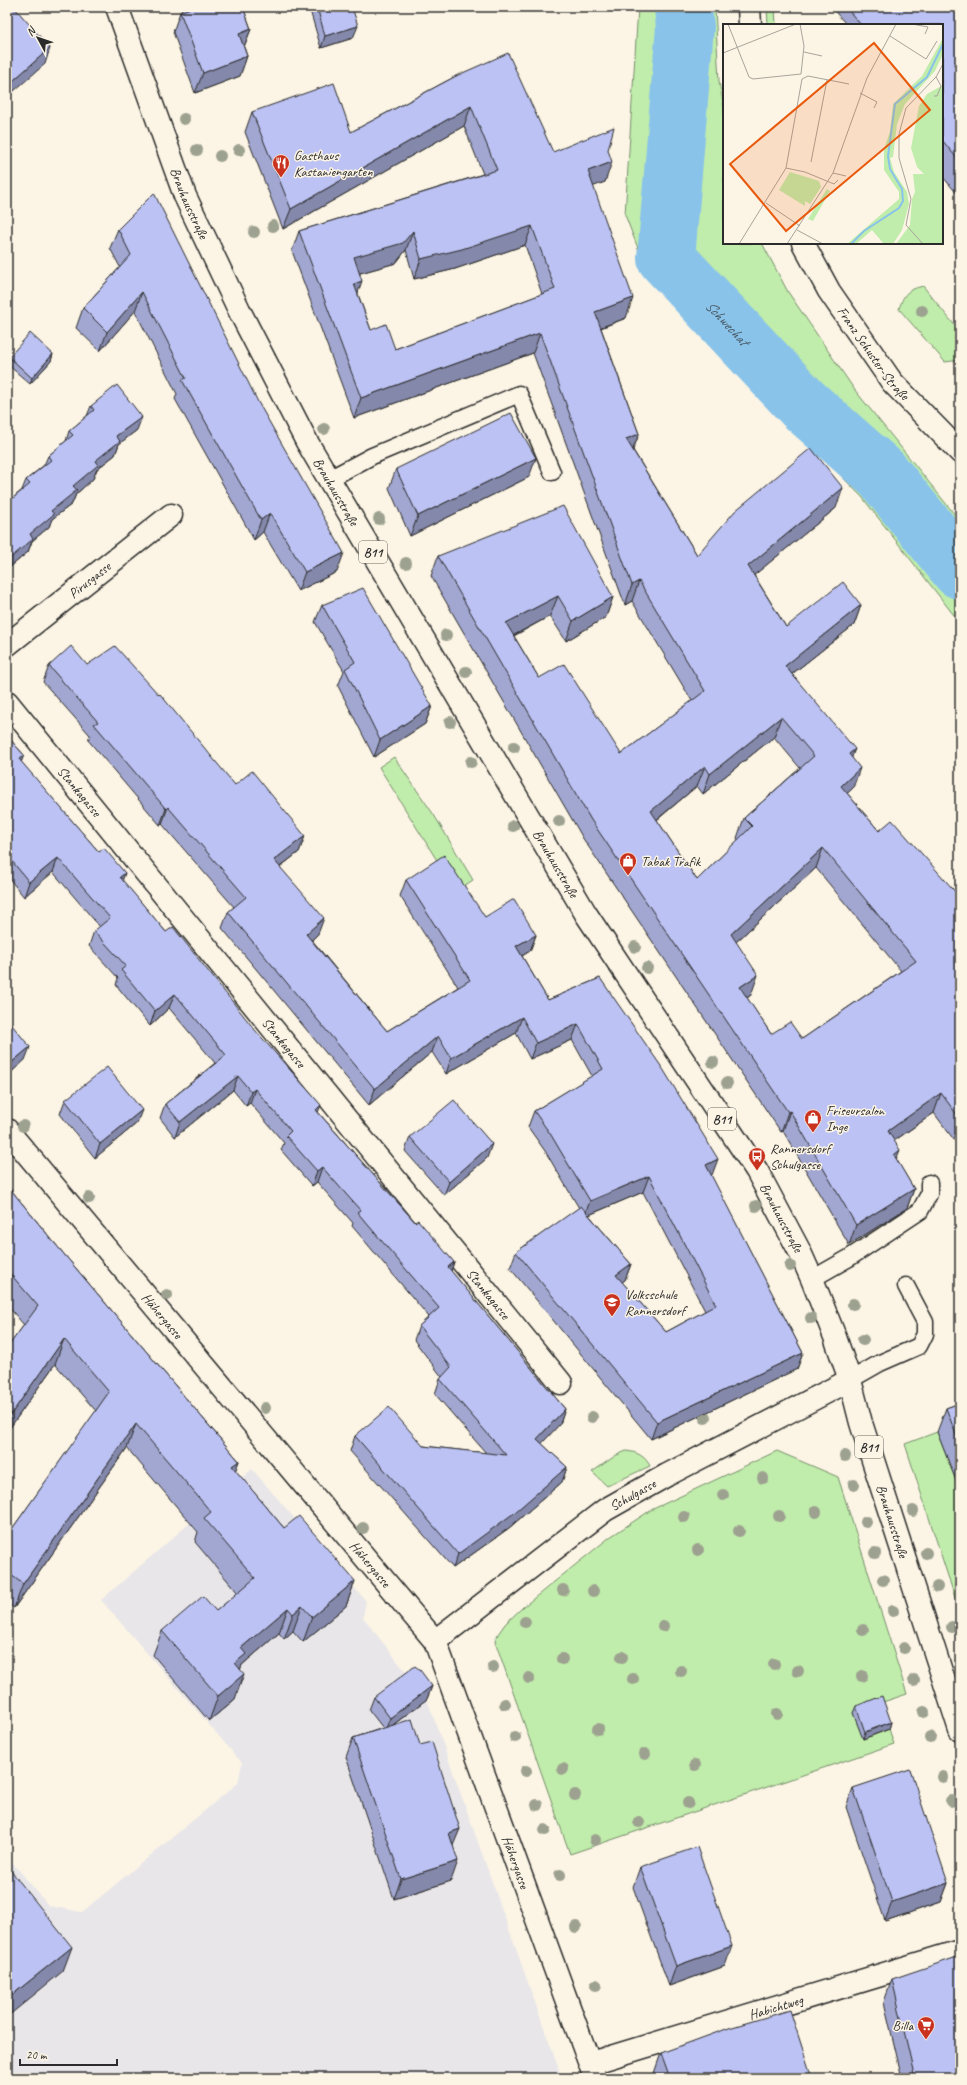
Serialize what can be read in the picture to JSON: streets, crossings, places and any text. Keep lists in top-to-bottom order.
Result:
{
  "streets": {
    "street": [
      "Brauhausstraße",
      "Franz Schuster-Straße",
      "B11",
      "Pirusgasse",
      "Stankagasse",
      "Hähergasse",
      "Schulgasse",
      "Habichtweg"
    ]
  },
  "crossings": [
    ["Brauhausstraße", "Schulgasse"],
    ["Hähergasse", "Schulgasse"],
    ["Hähergasse", "Habichtweg"]
  ],
  "water": ["Schwechat"],
  "places": {
    "restaurant": ["Gasthaus Kastaniengarten"],
    "shop": ["Tabak Trafik", "Friseursalon Inge"],
    "bus stop": ["Rannersdorf Schulgasse"],
    "school or university": ["Volksschule Rannersdorf"],
    "supermarket": ["Billa"]
  },
  "scale_bar": "20 m",
  "north": "top left"
}
